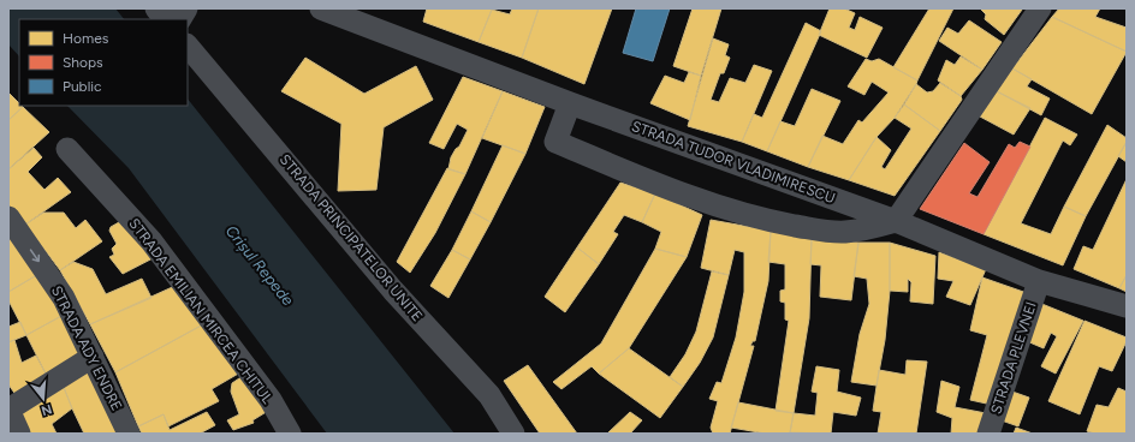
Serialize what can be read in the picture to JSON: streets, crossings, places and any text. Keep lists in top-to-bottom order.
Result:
{
  "streets": {
    "street": [
      "STRADA TUDOR VLADIMIRESCU",
      "STRADA PRINCIPATELOR UNITE",
      "STRADA EMILIAN MIRCEA CHITUL",
      "STRADA ADY ENDRE",
      "STRADA PLEVNEI"
    ]
  },
  "crossings": [
    ["STRADA TUDOR VLADIMIRESCU", "STRADA PLEVNEI"]
  ],
  "one_way": ["STRADA ADY ENDRE"],
  "water": ["Crișul Repede"],
  "legend": ["Homes", "Shops", "Public"],
  "north": "bottom"
}
